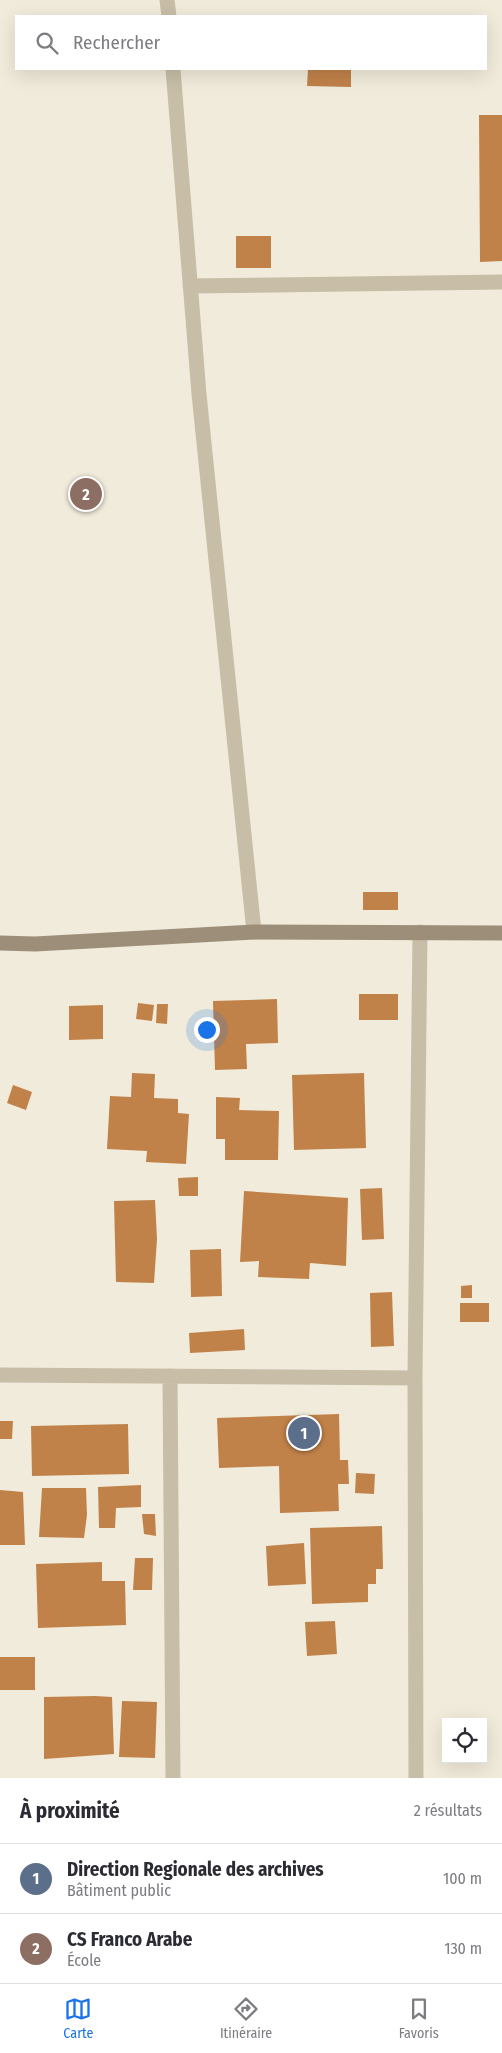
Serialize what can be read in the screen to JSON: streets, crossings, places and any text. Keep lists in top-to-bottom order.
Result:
{
  "page": {
    "search": "Rechercher",
    "pins": ["2", "1"],
    "heading": ["À proximité", "2 résultats"],
    "list": [
      {
        "mark": "1",
        "name": "Direction Regionale des archives",
        "note": "Bâtiment public",
        "value": "100 m"
      },
      {
        "mark": "2",
        "name": "CS Franco Arabe",
        "note": "École",
        "value": "130 m"
      }
    ],
    "nav": ["Carte", "Itinéraire", "Favoris"]
  }
}
